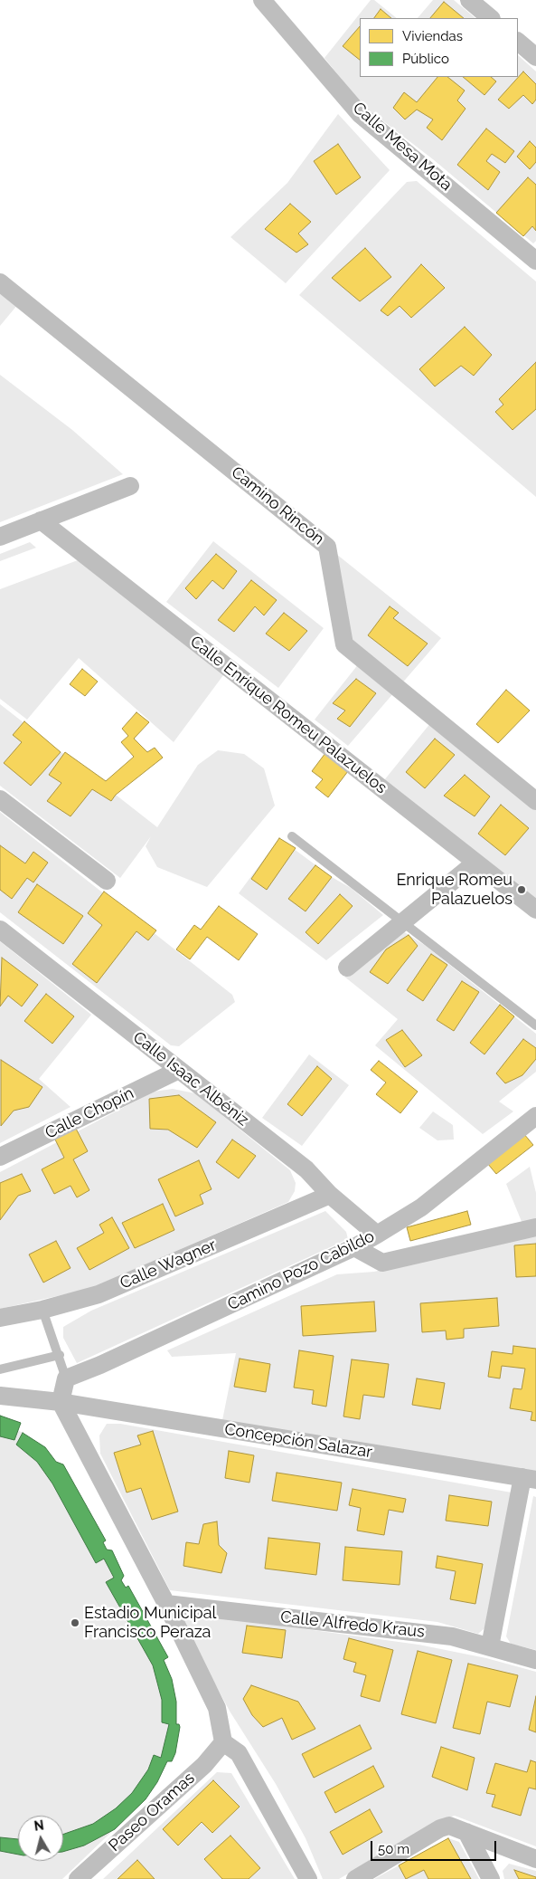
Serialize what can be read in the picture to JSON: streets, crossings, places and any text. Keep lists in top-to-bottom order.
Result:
{
  "streets": {
    "street": [
      "Calle Mesa Mota",
      "Camino Rincón",
      "Calle Enrique Romeu Palazuelos",
      "Calle Isaac Albéniz",
      "Calle Chopín",
      "Calle Wagner",
      "Camino Pozo Cabildo",
      "Concepción Salazar",
      "Calle Alfredo Kraus",
      "Paseo Oramas"
    ]
  },
  "crossings": [
    ["Calle Isaac Albéniz", "Calle Chopín"],
    ["Calle Isaac Albéniz", "Calle Wagner"],
    ["Calle Isaac Albéniz", "Camino Pozo Cabildo"]
  ],
  "places": ["Enrique Romeu Palazuelos", "Estadio Municipal Francisco Peraza"],
  "legend": ["Viviendas", "Público"],
  "scale_bar": "50 m",
  "north": "top"
}
